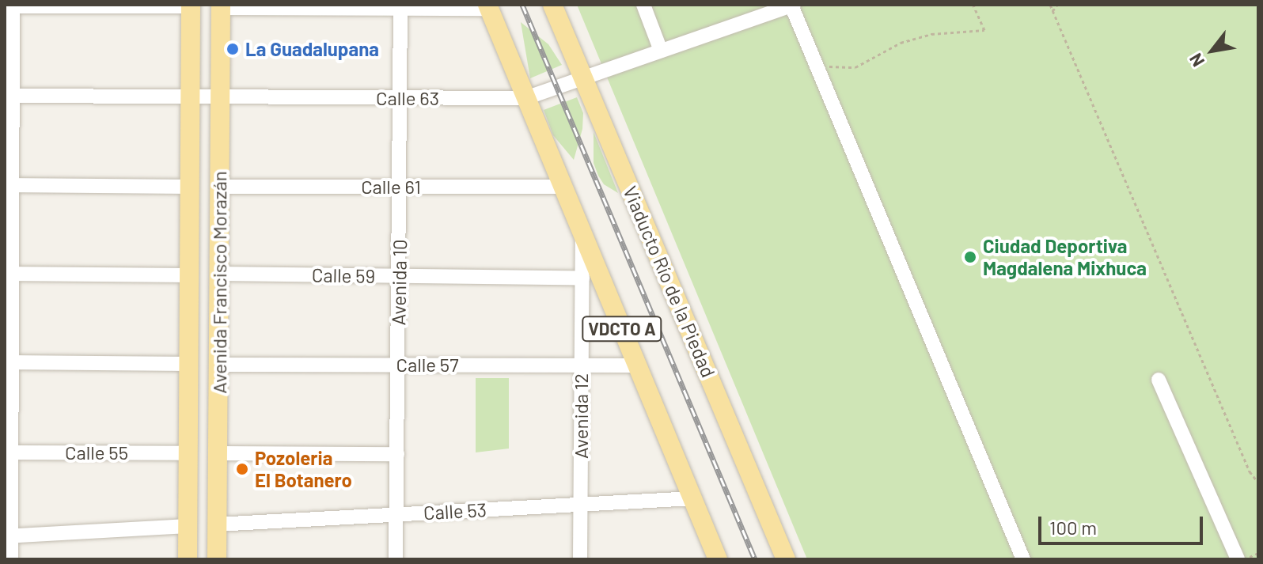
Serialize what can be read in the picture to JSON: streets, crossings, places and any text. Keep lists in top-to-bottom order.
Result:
{
  "streets": {
    "main road": ["Viaducto Río de la Piedad", "Avenida Francisco Morazán", "VDCTO A"],
    "street": [
      "Calle 63",
      "Calle 61",
      "Calle 59",
      "Avenida 10",
      "Calle 57",
      "Avenida 12",
      "Calle 55",
      "Calle 53"
    ]
  },
  "crossings": [
    ["Calle 63", "Viaducto Río de la Piedad"],
    ["Calle 63", "Avenida Francisco Morazán"],
    ["Calle 63", "Avenida 10"],
    ["Calle 63", "VDCTO A"],
    ["Calle 61", "Avenida Francisco Morazán"],
    ["Calle 61", "Avenida 10"],
    ["Calle 61", "VDCTO A"],
    ["Calle 59", "Avenida Francisco Morazán"],
    ["Calle 59", "Avenida 10"],
    ["Calle 59", "Avenida 12"],
    ["Avenida Francisco Morazán", "Calle 57"],
    ["Avenida Francisco Morazán", "Calle 55"],
    ["Avenida Francisco Morazán", "Calle 53"],
    ["Avenida 10", "Calle 57"],
    ["Avenida 10", "Calle 53"],
    ["VDCTO A", "Calle 57"],
    ["VDCTO A", "Avenida 12"],
    ["VDCTO A", "Calle 53"],
    ["Calle 57", "Avenida 12"],
    ["Avenida 12", "Calle 53"]
  ],
  "places": ["La Guadalupana", "Ciudad Deportiva Magdalena Mixhuca", "Pozoleria El Botanero"],
  "scale_bar": "100 m",
  "north": "bottom left"
}
